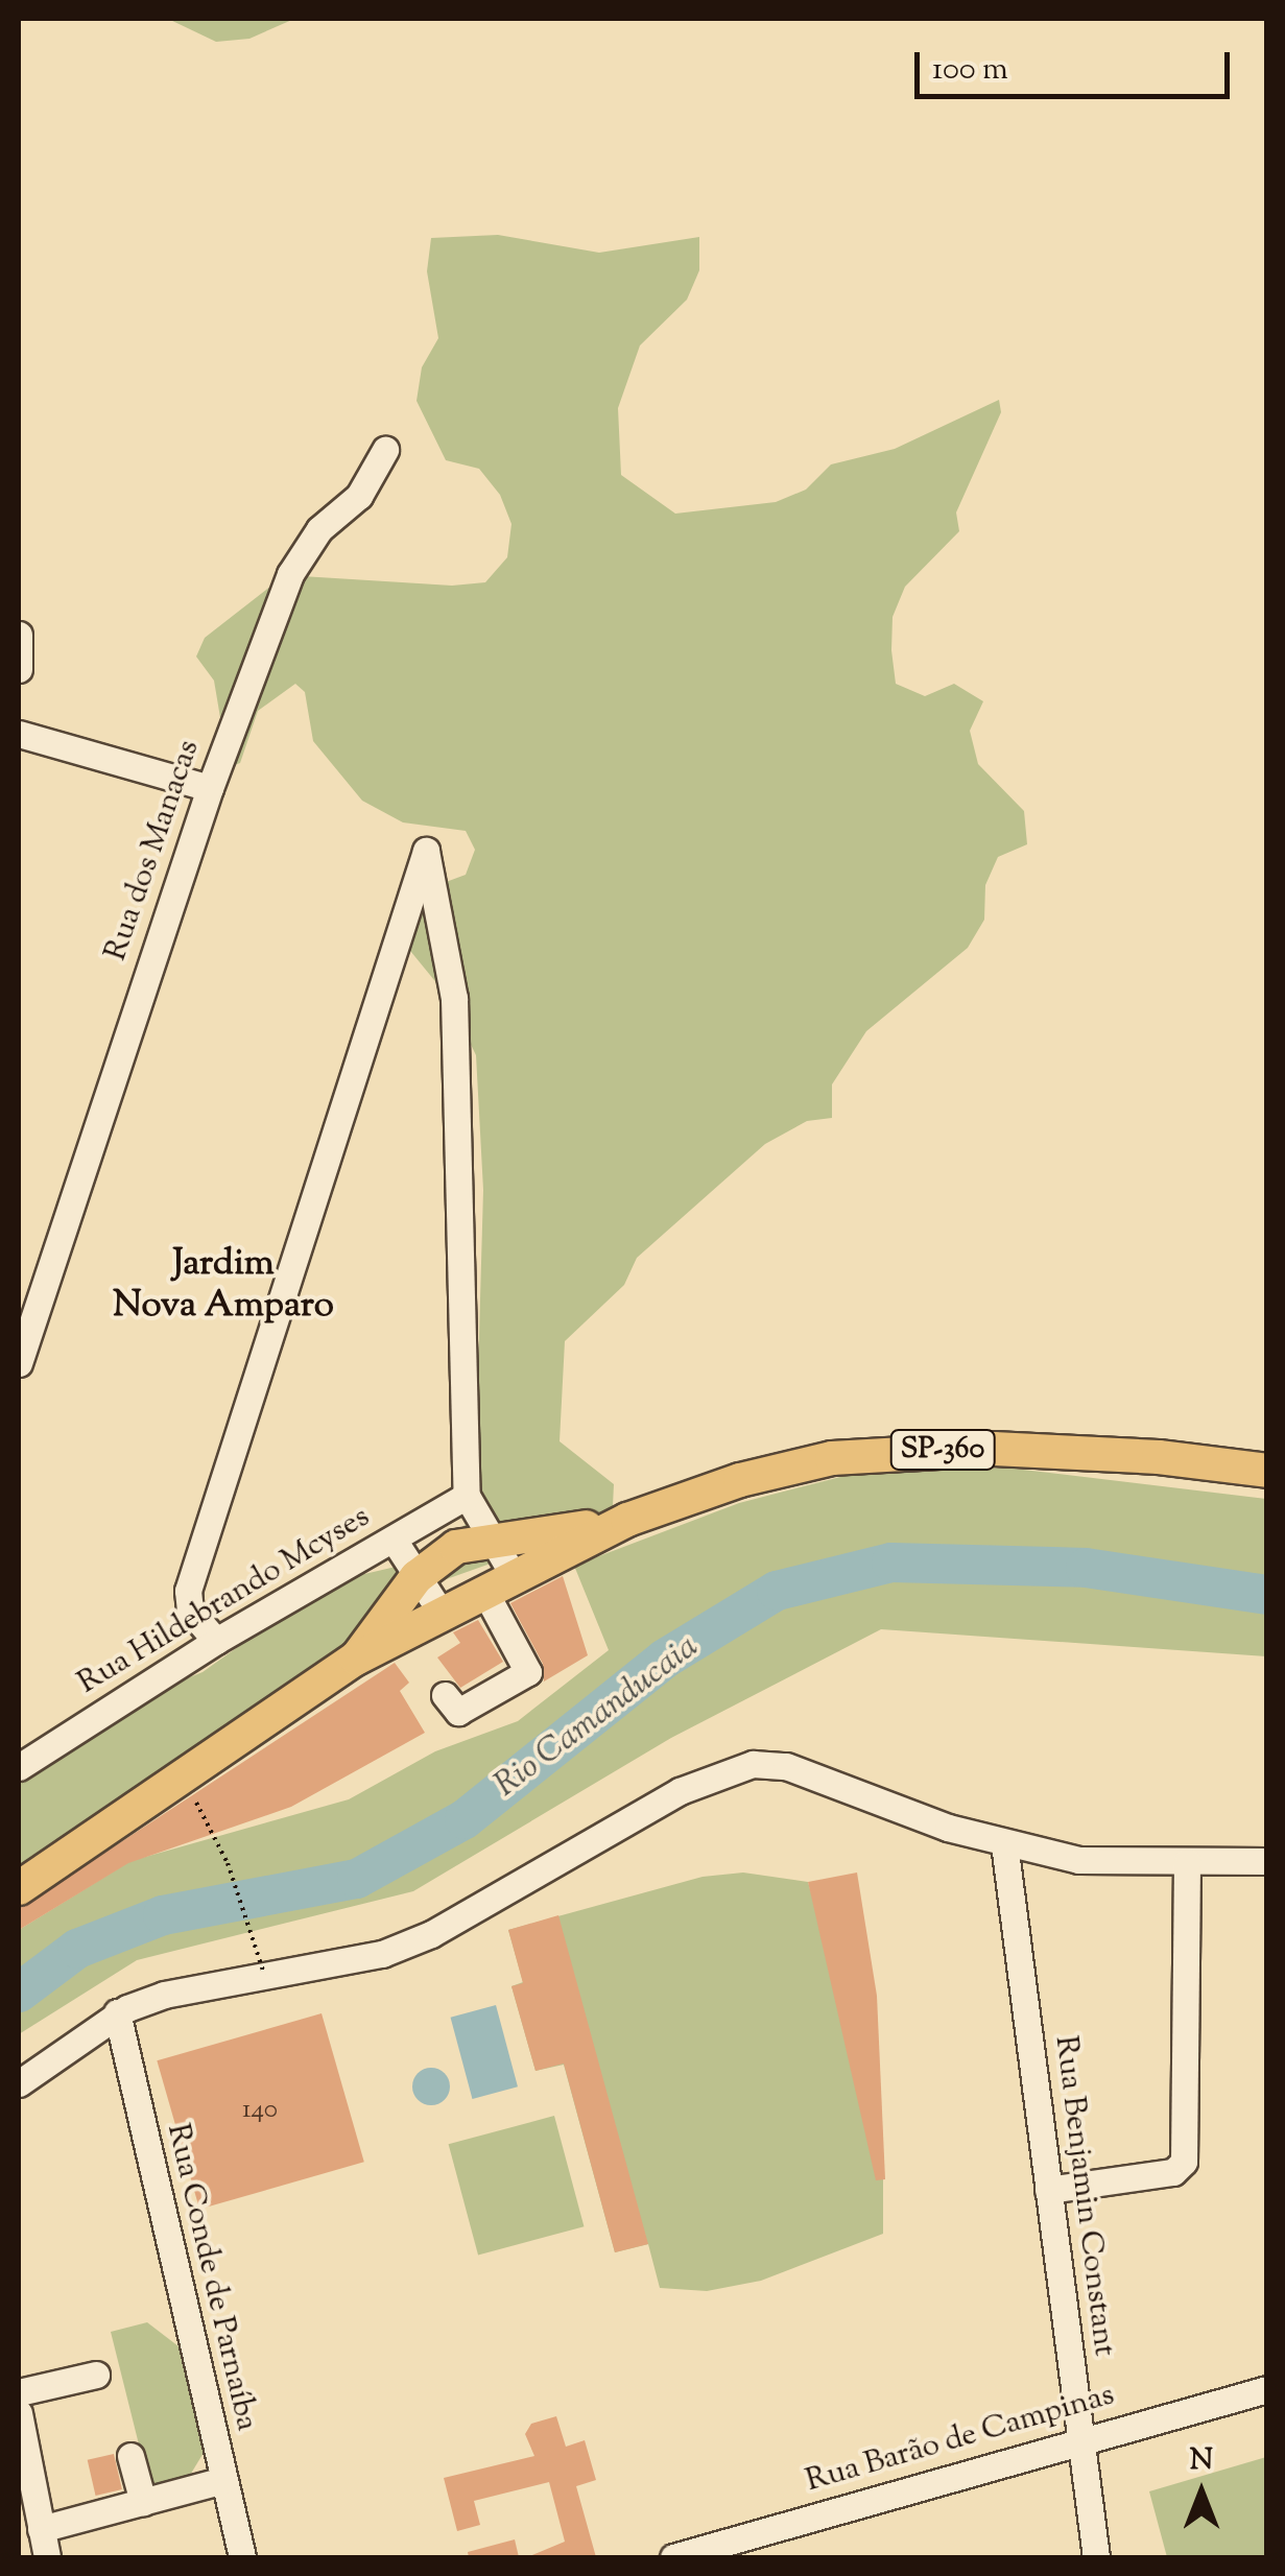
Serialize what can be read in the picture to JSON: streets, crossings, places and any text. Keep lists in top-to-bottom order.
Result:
{
  "streets": {
    "main road": ["SP-360"],
    "street": [
      "Rua dos Manacas",
      "Rua Hildebrando Mcyses",
      "Rua Benjamin Constant",
      "Rua Conde de Parnaíba",
      "Rua Barão de Campinas"
    ]
  },
  "crossings": [
    ["Rua Benjamin Constant", "Rua Barão de Campinas"]
  ],
  "districts": ["Jardim Nova Amparo"],
  "water": ["Rio Camanducaia"],
  "house_numbers": ["140"],
  "scale_bar": "100 m",
  "north": "top"
}
